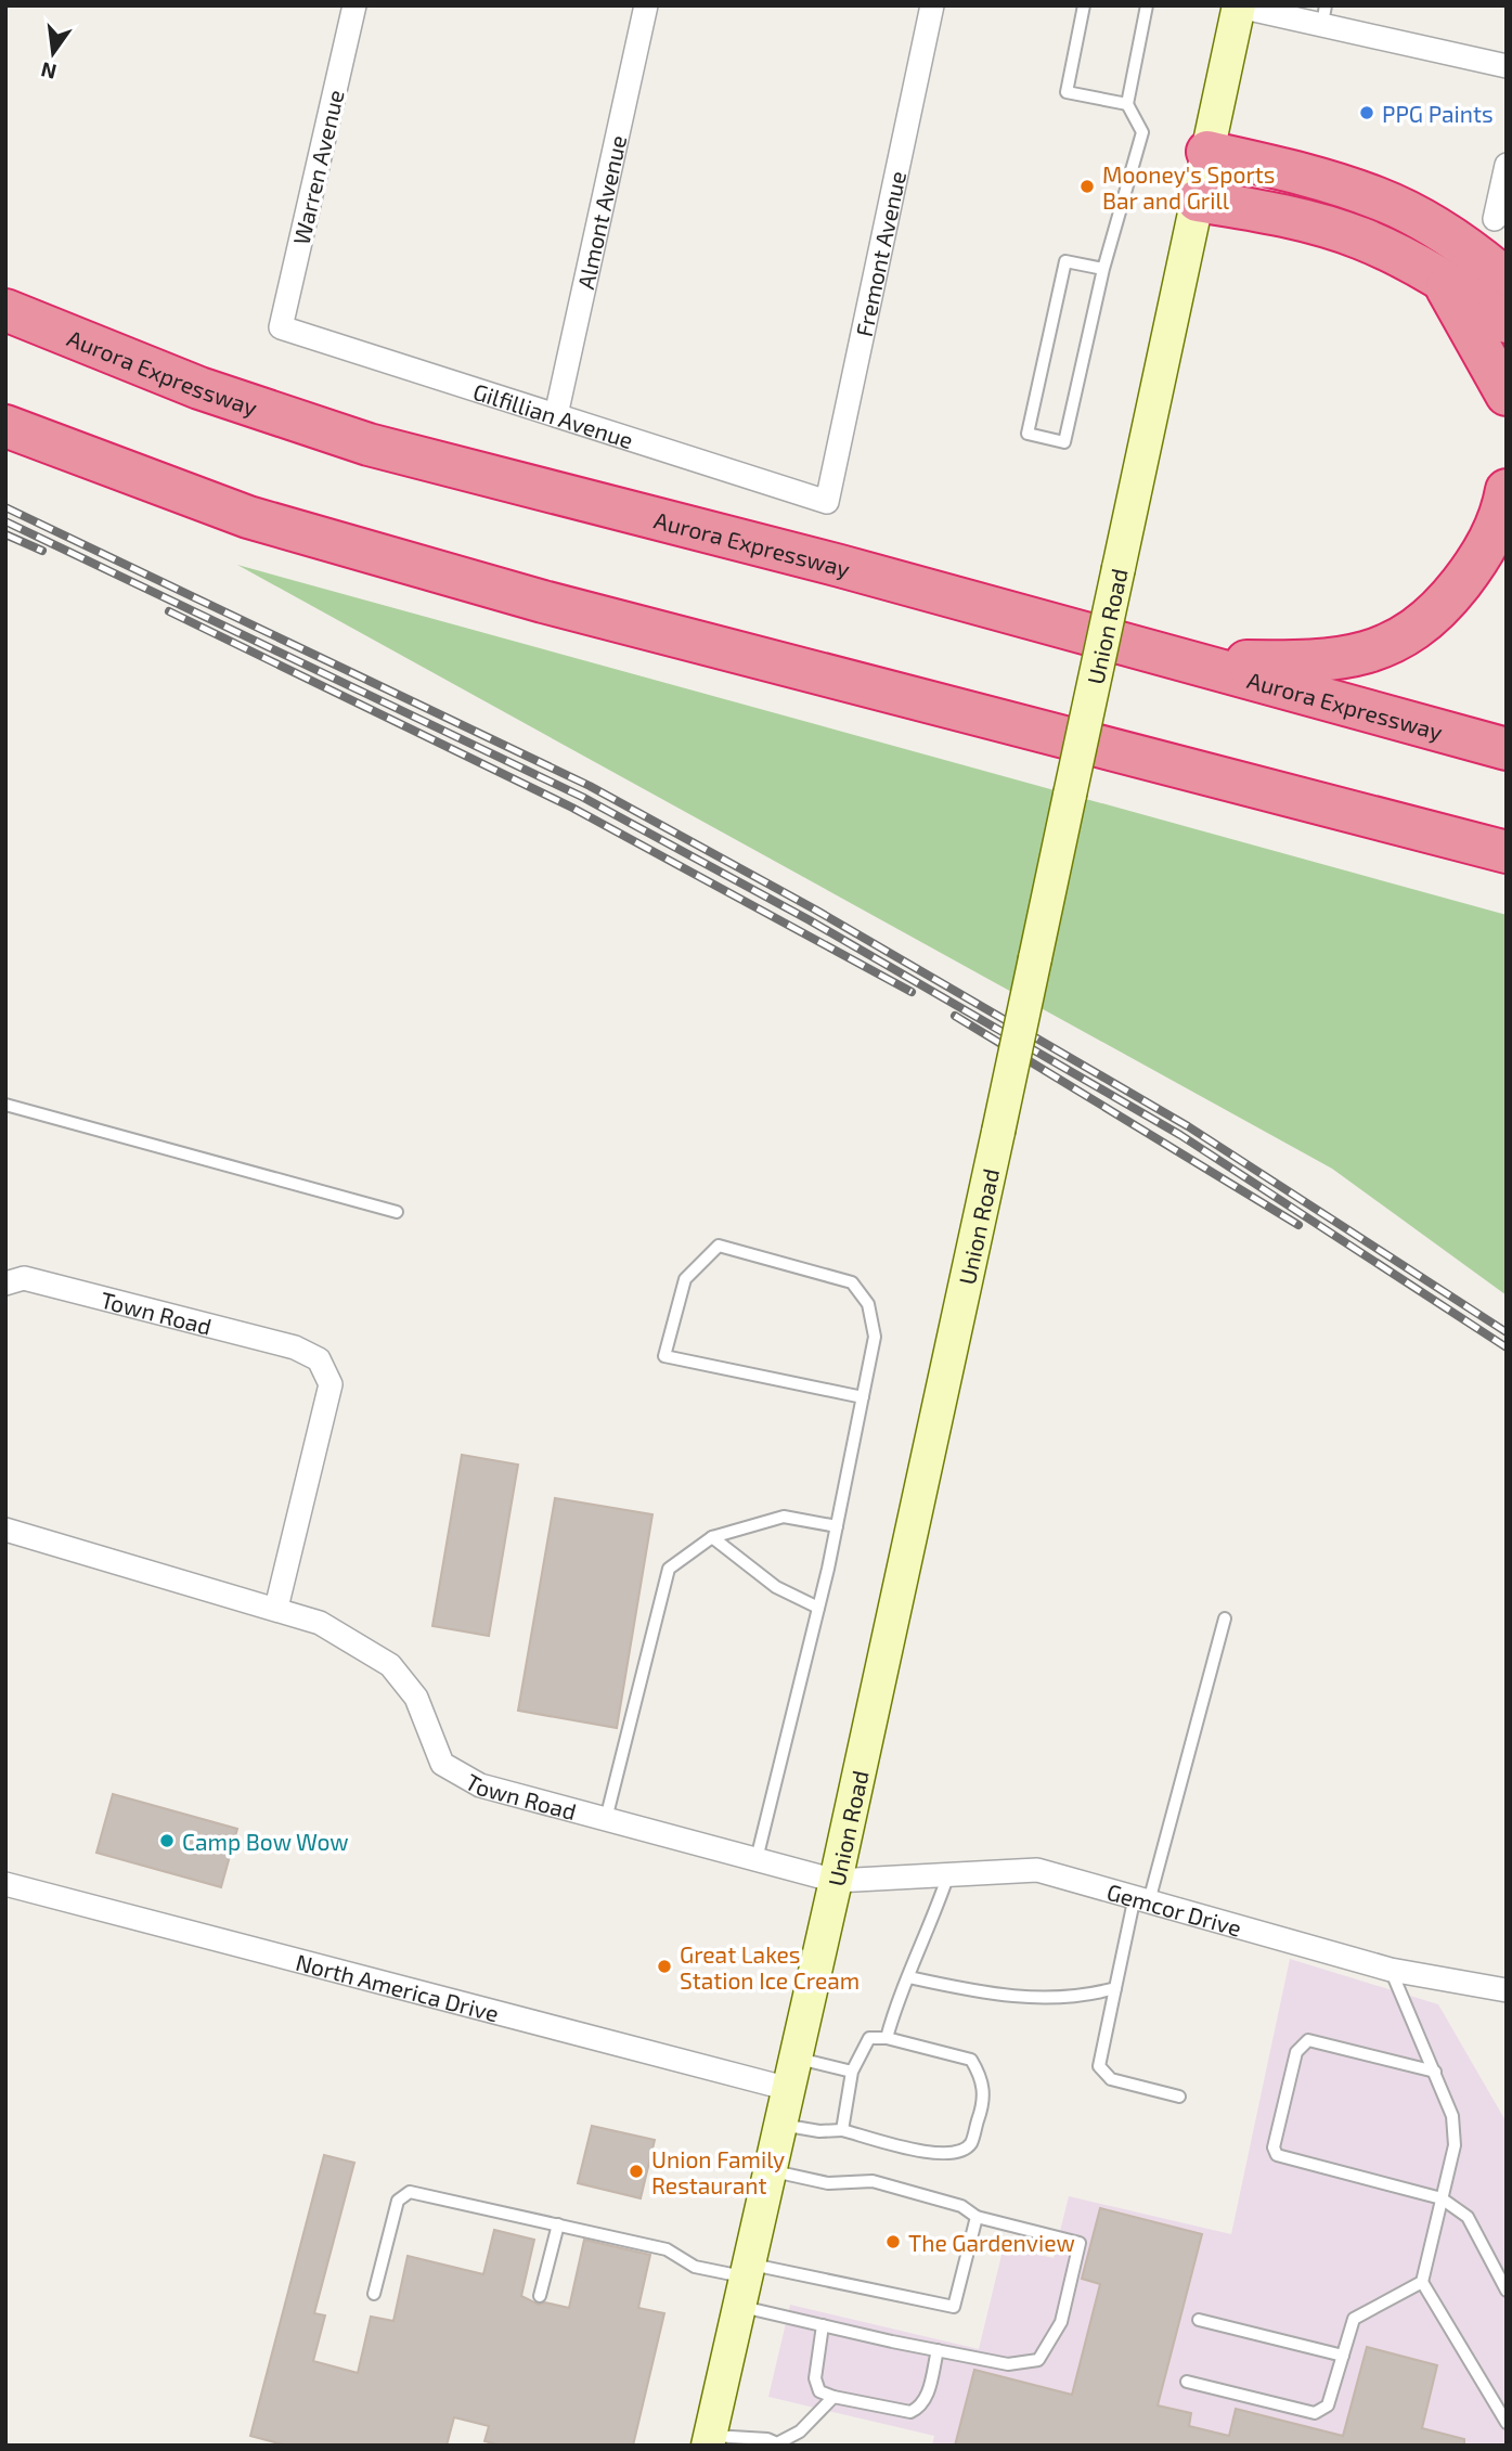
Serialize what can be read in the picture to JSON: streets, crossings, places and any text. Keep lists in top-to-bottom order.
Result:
{
  "streets": {
    "highway": ["Aurora Expressway"],
    "main road": ["Union Road"],
    "street": [
      "Warren Avenue",
      "Almont Avenue",
      "Fremont Avenue",
      "Gilfillian Avenue",
      "Town Road",
      "Gemcor Drive",
      "North America Drive"
    ]
  },
  "crossings": [
    ["Warren Avenue", "Gilfillian Avenue"],
    ["Almont Avenue", "Gilfillian Avenue"],
    ["Fremont Avenue", "Gilfillian Avenue"],
    ["Union Road", "Town Road"],
    ["Union Road", "Gemcor Drive"],
    ["Union Road", "North America Drive"],
    ["Town Road", "Gemcor Drive"]
  ],
  "places": [
    "PPG Paints",
    "Mooney's Sports Bar and Grill",
    "Camp Bow Wow",
    "Great Lakes Station Ice Cream",
    "Union Family Restaurant",
    "The Gardenview"
  ],
  "north": "bottom"
}
